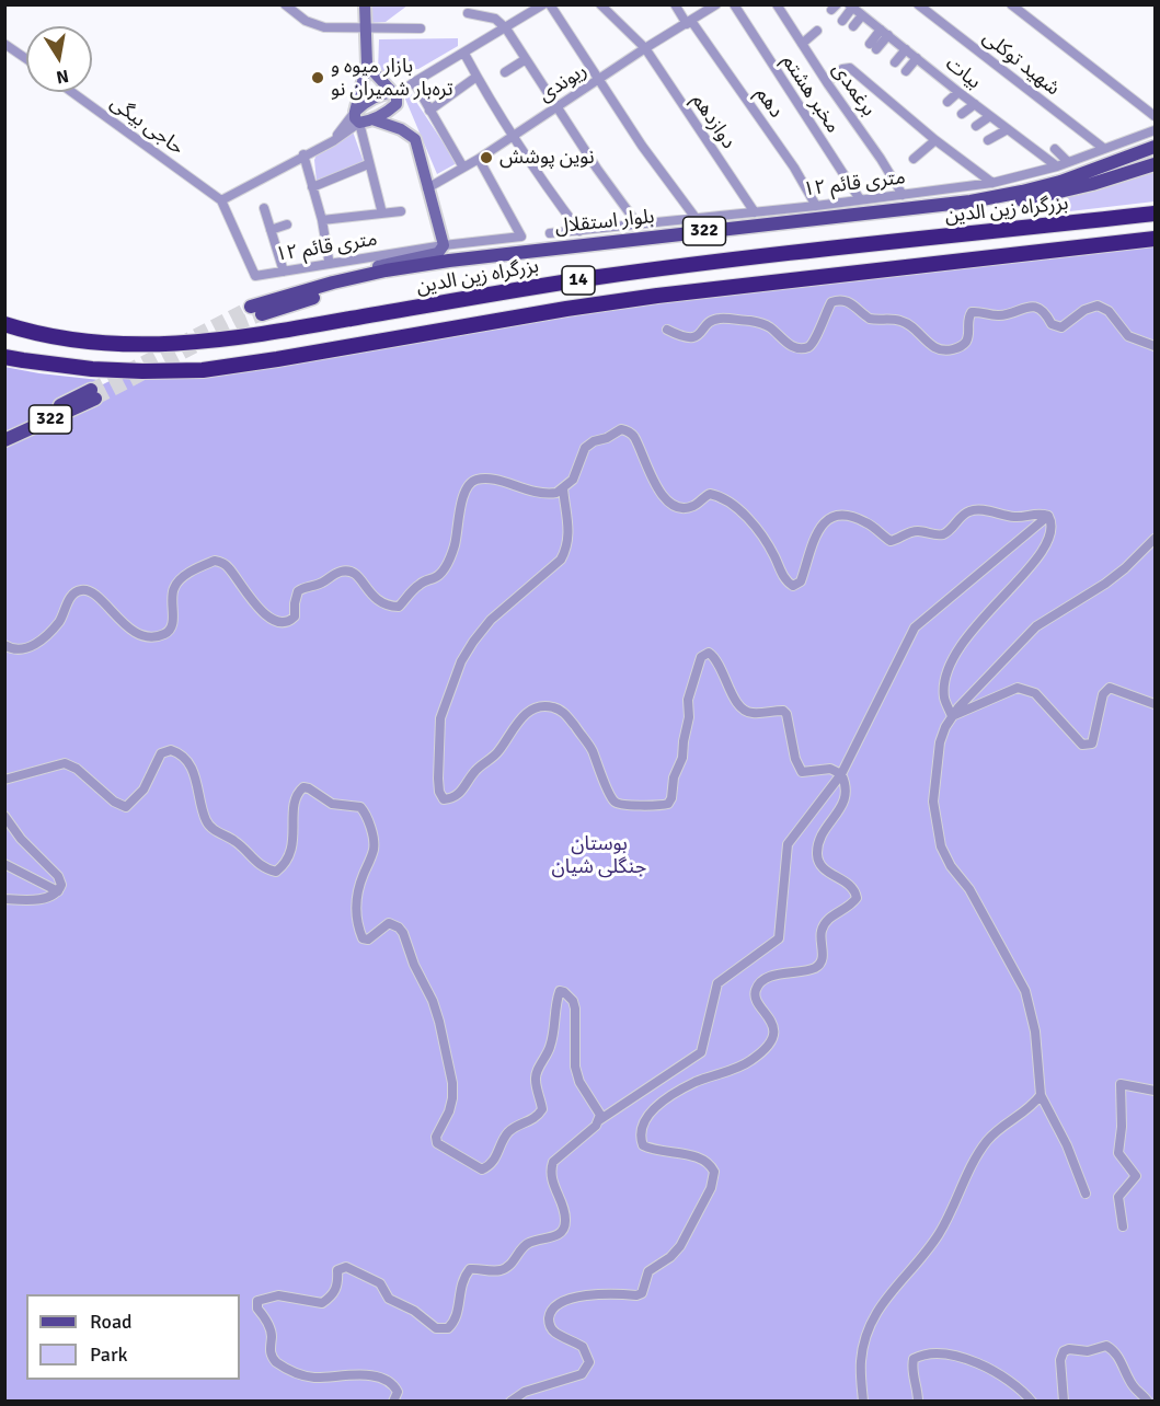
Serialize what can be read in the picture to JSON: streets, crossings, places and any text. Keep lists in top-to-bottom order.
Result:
{
  "streets": {
    "highway": ["بزرگراه زین الدین", "14"],
    "main road": ["بلوار استقلال", "322"],
    "street": [
      "شهید توکلی",
      "بیات",
      "ریوندی",
      "برغمدی",
      "مخبر هشتم",
      "دهم",
      "دوازدهم",
      "حاجی بیگی",
      "۱۲ متری قائم"
    ]
  },
  "crossings": [
    ["شهید توکلی", "۱۲ متری قائم"],
    ["بیات", "۱۲ متری قائم"],
    ["ریوندی", "دهم"],
    ["ریوندی", "دوازدهم"],
    ["ریوندی", "۱۲ متری قائم"],
    ["برغمدی", "۱۲ متری قائم"],
    ["مخبر هشتم", "۱۲ متری قائم"],
    ["دهم", "۱۲ متری قائم"],
    ["دوازدهم", "۱۲ متری قائم"],
    ["حاجی بیگی", "۱۲ متری قائم"]
  ],
  "parks": ["بوستان جنگلی شیان"],
  "places": ["بازار میوه و تره‌بار شمیران نو", "نوین پوشش"],
  "legend": ["Road", "Park"],
  "north": "bottom"
}
